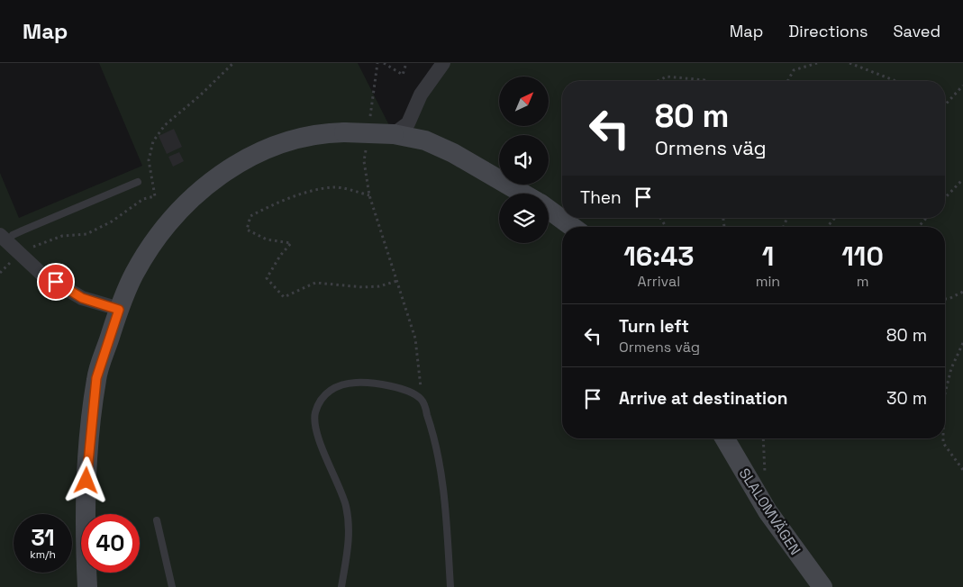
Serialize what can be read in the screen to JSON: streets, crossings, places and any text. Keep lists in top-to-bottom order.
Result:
{
  "streets": {
    "street": ["SLALOMVÄGEN"]
  },
  "north": "top right",
  "page": {
    "header": "Map",
    "nav": ["Map", "Directions", "Saved"],
    "turn": ["80 m", "Ormens väg"],
    "then": "Then",
    "eta": [
      "16:43",
      "Arrival",
      "1",
      "min",
      "110",
      "m"
    ],
    "list": [
      {
        "name": "Turn left",
        "note": "Ormens väg",
        "value": "80 m"
      },
      {
        "name": "Arrive at destination",
        "value": "30 m"
      }
    ],
    "speed": "31 km/h",
    "limit": "40"
  }
}
